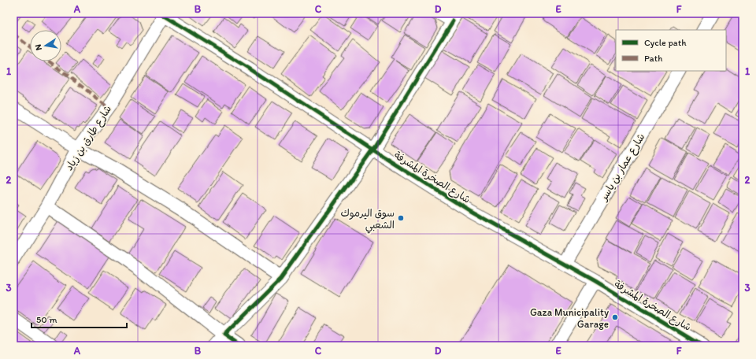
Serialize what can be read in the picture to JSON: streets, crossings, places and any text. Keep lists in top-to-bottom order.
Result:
{
  "streets": {
    "street": ["شارع طارق بن زياد", "شارع عمار بن ياسر", "شارع الصخرة المشرفة"]
  },
  "crossings": [
    ["شارع طارق بن زياد", "شارع الصخرة المشرفة"],
    ["شارع عمار بن ياسر", "شارع الصخرة المشرفة"]
  ],
  "places": ["سوق اليرموك الشعبي", "Gaza Municipality Garage"],
  "legend": ["Cycle path", "Path"],
  "scale_bar": "50 m",
  "north": "left",
  "grid": {
    "columns": [
      "A",
      "B",
      "C",
      "D",
      "E",
      "F"
    ],
    "rows": ["1", "2", "3"]
  }
}
